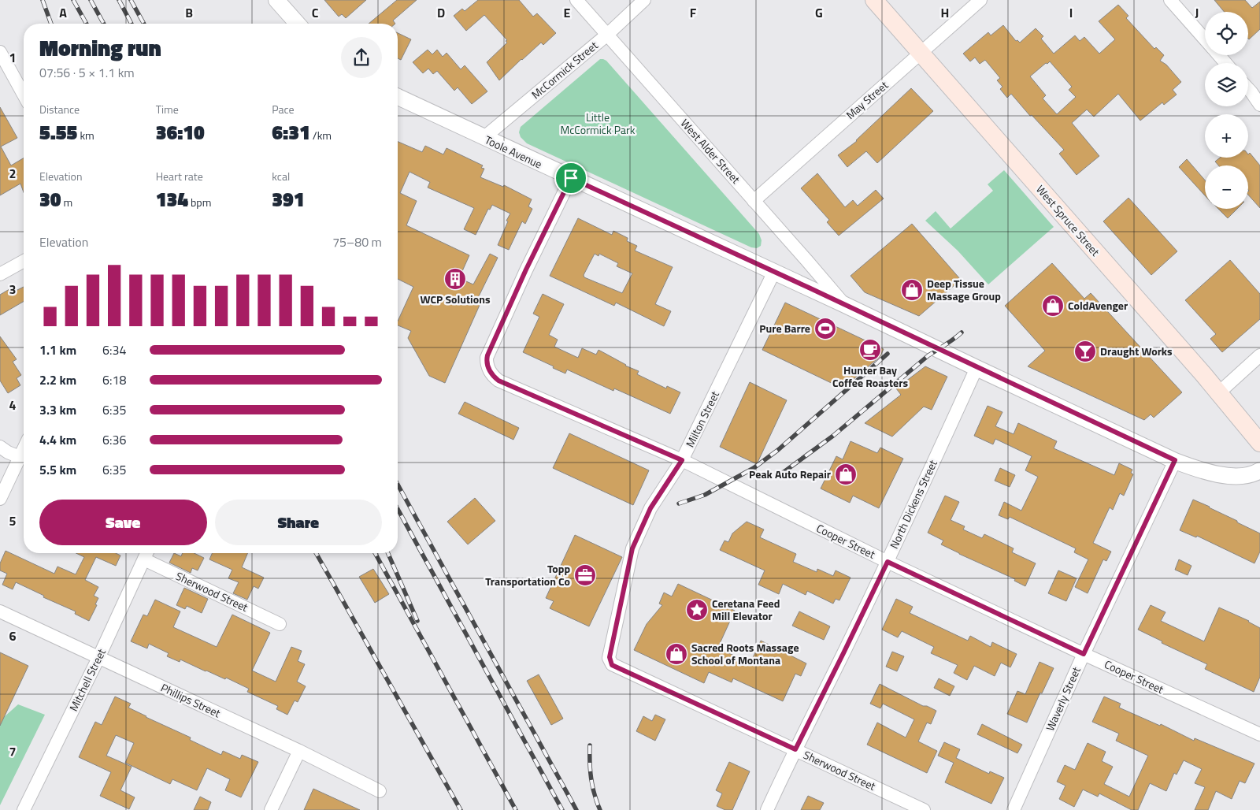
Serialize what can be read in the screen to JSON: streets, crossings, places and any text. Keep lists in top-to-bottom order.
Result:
{
  "streets": {
    "main road": ["West Spruce Street"],
    "street": [
      "McCormick Street",
      "May Street",
      "West Alder Street",
      "Toole Avenue",
      "Milton Street",
      "North Dickens Street",
      "Cooper Street",
      "Sherwood Street",
      "Mitchell Street",
      "Waverly Street",
      "Phillips Street"
    ]
  },
  "crossings": [
    ["McCormick Street", "West Alder Street"],
    ["McCormick Street", "Toole Avenue"],
    ["May Street", "West Alder Street"],
    ["May Street", "West Spruce Street"],
    ["West Alder Street", "Toole Avenue"],
    ["Toole Avenue", "Milton Street"],
    ["Toole Avenue", "North Dickens Street"],
    ["Toole Avenue", "Cooper Street"],
    ["Toole Avenue", "Waverly Street"],
    ["Milton Street", "Cooper Street"],
    ["Milton Street", "Sherwood Street"],
    ["North Dickens Street", "Cooper Street"],
    ["North Dickens Street", "Sherwood Street"],
    ["Cooper Street", "Waverly Street"],
    ["Sherwood Street", "Mitchell Street"],
    ["Mitchell Street", "Phillips Street"]
  ],
  "parks": ["Little McCormick Park"],
  "places": {
    "building": ["WCP Solutions"],
    "shop": [
      "Deep Tissue Massage Group",
      "ColdAvenger",
      "Peak Auto Repair",
      "Sacred Roots Massage School of Montana"
    ],
    "sports": ["Pure Barre"],
    "cafe": ["Hunter Bay Coffee Roasters"],
    "bar": ["Draught Works"],
    "office": ["Topp Transportation Co"],
    "place": ["Ceretana Feed Mill Elevator"]
  },
  "page": {
    "map_buttons": ["+", "−"],
    "heading": ["Morning run", "07:56 · 5 × 1.1 km"],
    "stats": [
      ["Distance", "5.55 km"],
      ["Time", "36:10"],
      ["Pace", "6:31 /km"],
      ["Elevation", "30 m"],
      ["Heart rate", "134 bpm"],
      ["kcal", "391"]
    ],
    "chart": ["Elevation", "75–80 m"],
    "list": [
      {
        "name": "1.1 km",
        "note": "6:34"
      },
      {
        "name": "2.2 km",
        "note": "6:18"
      },
      {
        "name": "3.3 km",
        "note": "6:35"
      },
      {
        "name": "4.4 km",
        "note": "6:36"
      },
      {
        "name": "5.5 km",
        "note": "6:35"
      }
    ],
    "buttons": ["Save", "Share"]
  },
  "grid": {
    "columns": [
      "A",
      "B",
      "C",
      "D",
      "E",
      "F",
      "G",
      "H",
      "I",
      "J"
    ],
    "rows": [
      "1",
      "2",
      "3",
      "4",
      "5",
      "6",
      "7"
    ]
  }
}
